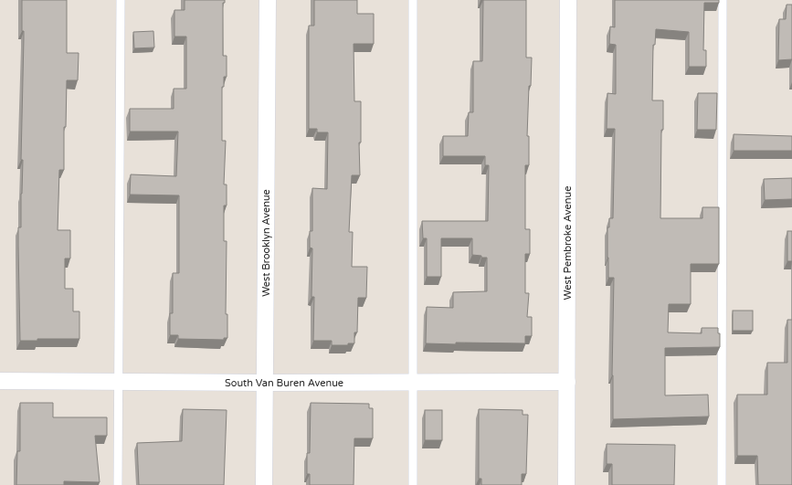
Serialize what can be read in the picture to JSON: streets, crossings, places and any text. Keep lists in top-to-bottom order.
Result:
{
  "streets": {
    "street": ["West Brooklyn Avenue", "West Pembroke Avenue", "South Van Buren Avenue"]
  },
  "crossings": [
    ["West Brooklyn Avenue", "South Van Buren Avenue"],
    ["West Pembroke Avenue", "South Van Buren Avenue"]
  ]
}
